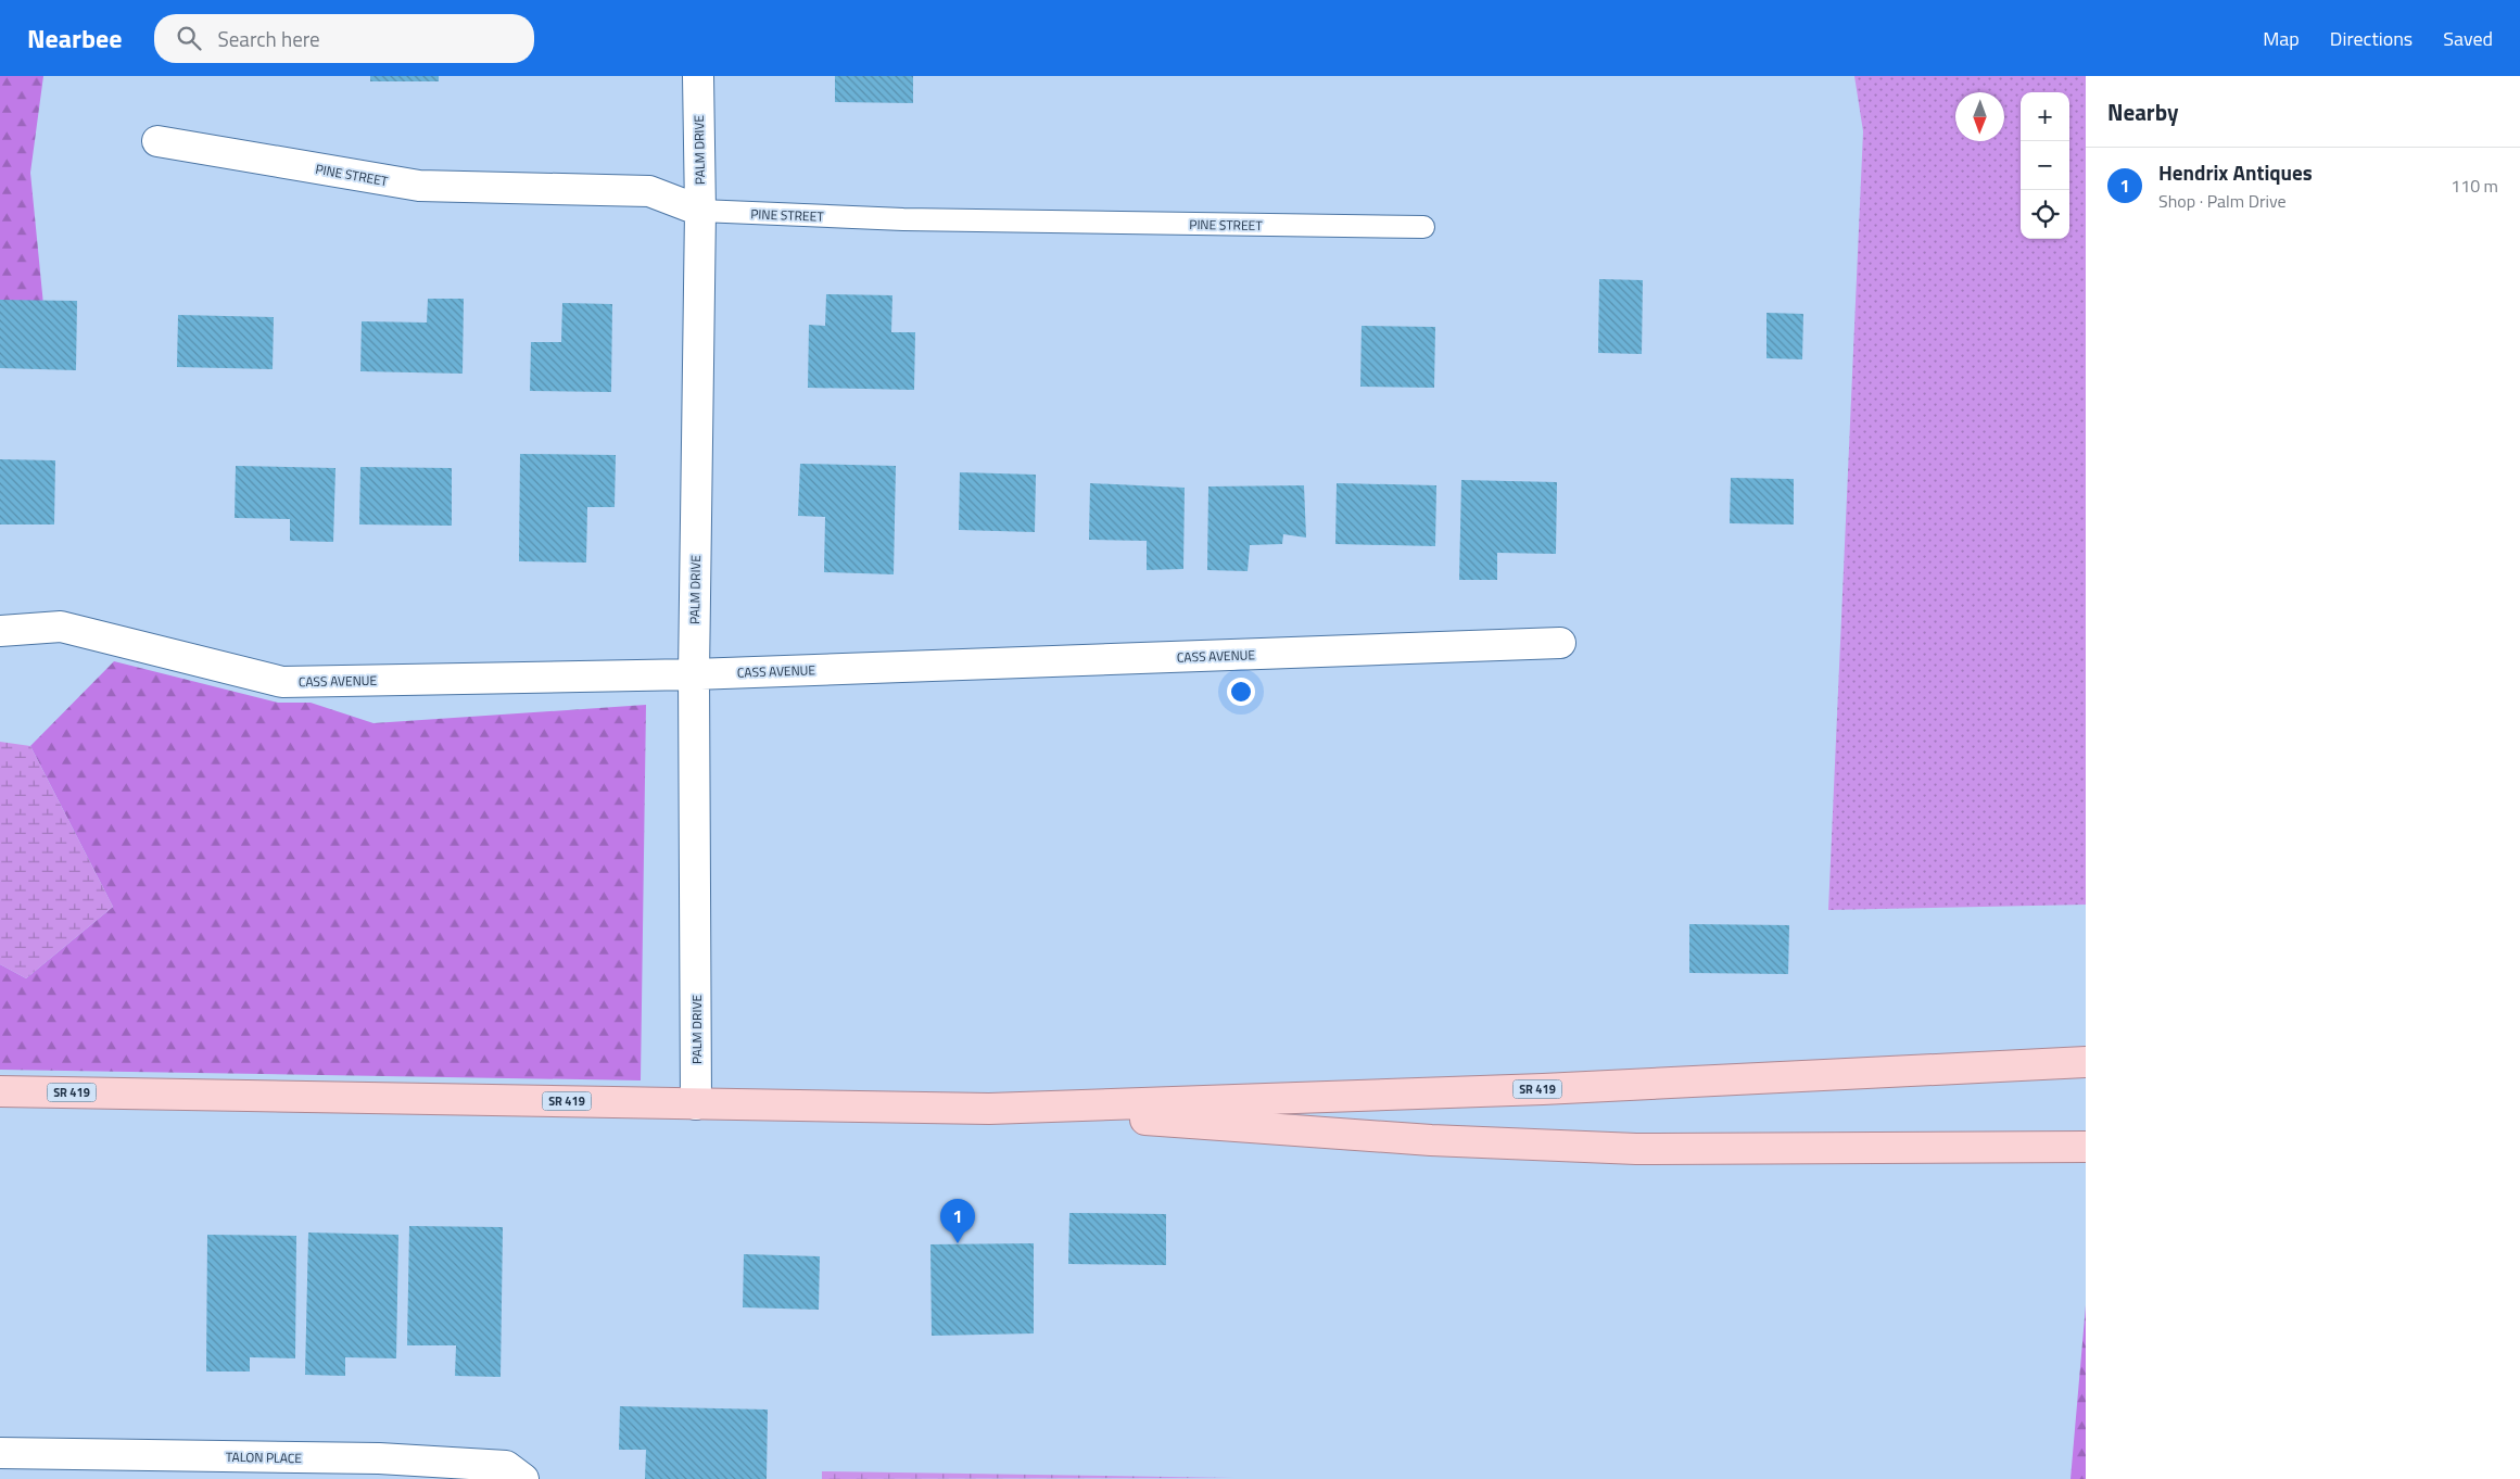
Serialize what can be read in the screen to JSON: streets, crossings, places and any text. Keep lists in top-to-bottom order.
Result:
{
  "streets": {
    "main road": ["SR 419"],
    "street": [
      "PALM DRIVE",
      "PINE STREET",
      "CASS AVENUE",
      "TALON PLACE"
    ]
  },
  "crossings": [
    ["PALM DRIVE", "PINE STREET"],
    ["PALM DRIVE", "CASS AVENUE"],
    ["PALM DRIVE", "SR 419"]
  ],
  "north": "bottom",
  "page": {
    "header": "Nearbee",
    "search": "Search here",
    "nav": ["Map", "Directions", "Saved"],
    "heading": "Nearby",
    "map_buttons": ["+", "−"],
    "list": [
      {
        "mark": "1",
        "name": "Hendrix Antiques",
        "note": "Shop · Palm Drive",
        "value": "110 m"
      }
    ],
    "pins": "1"
  }
}
